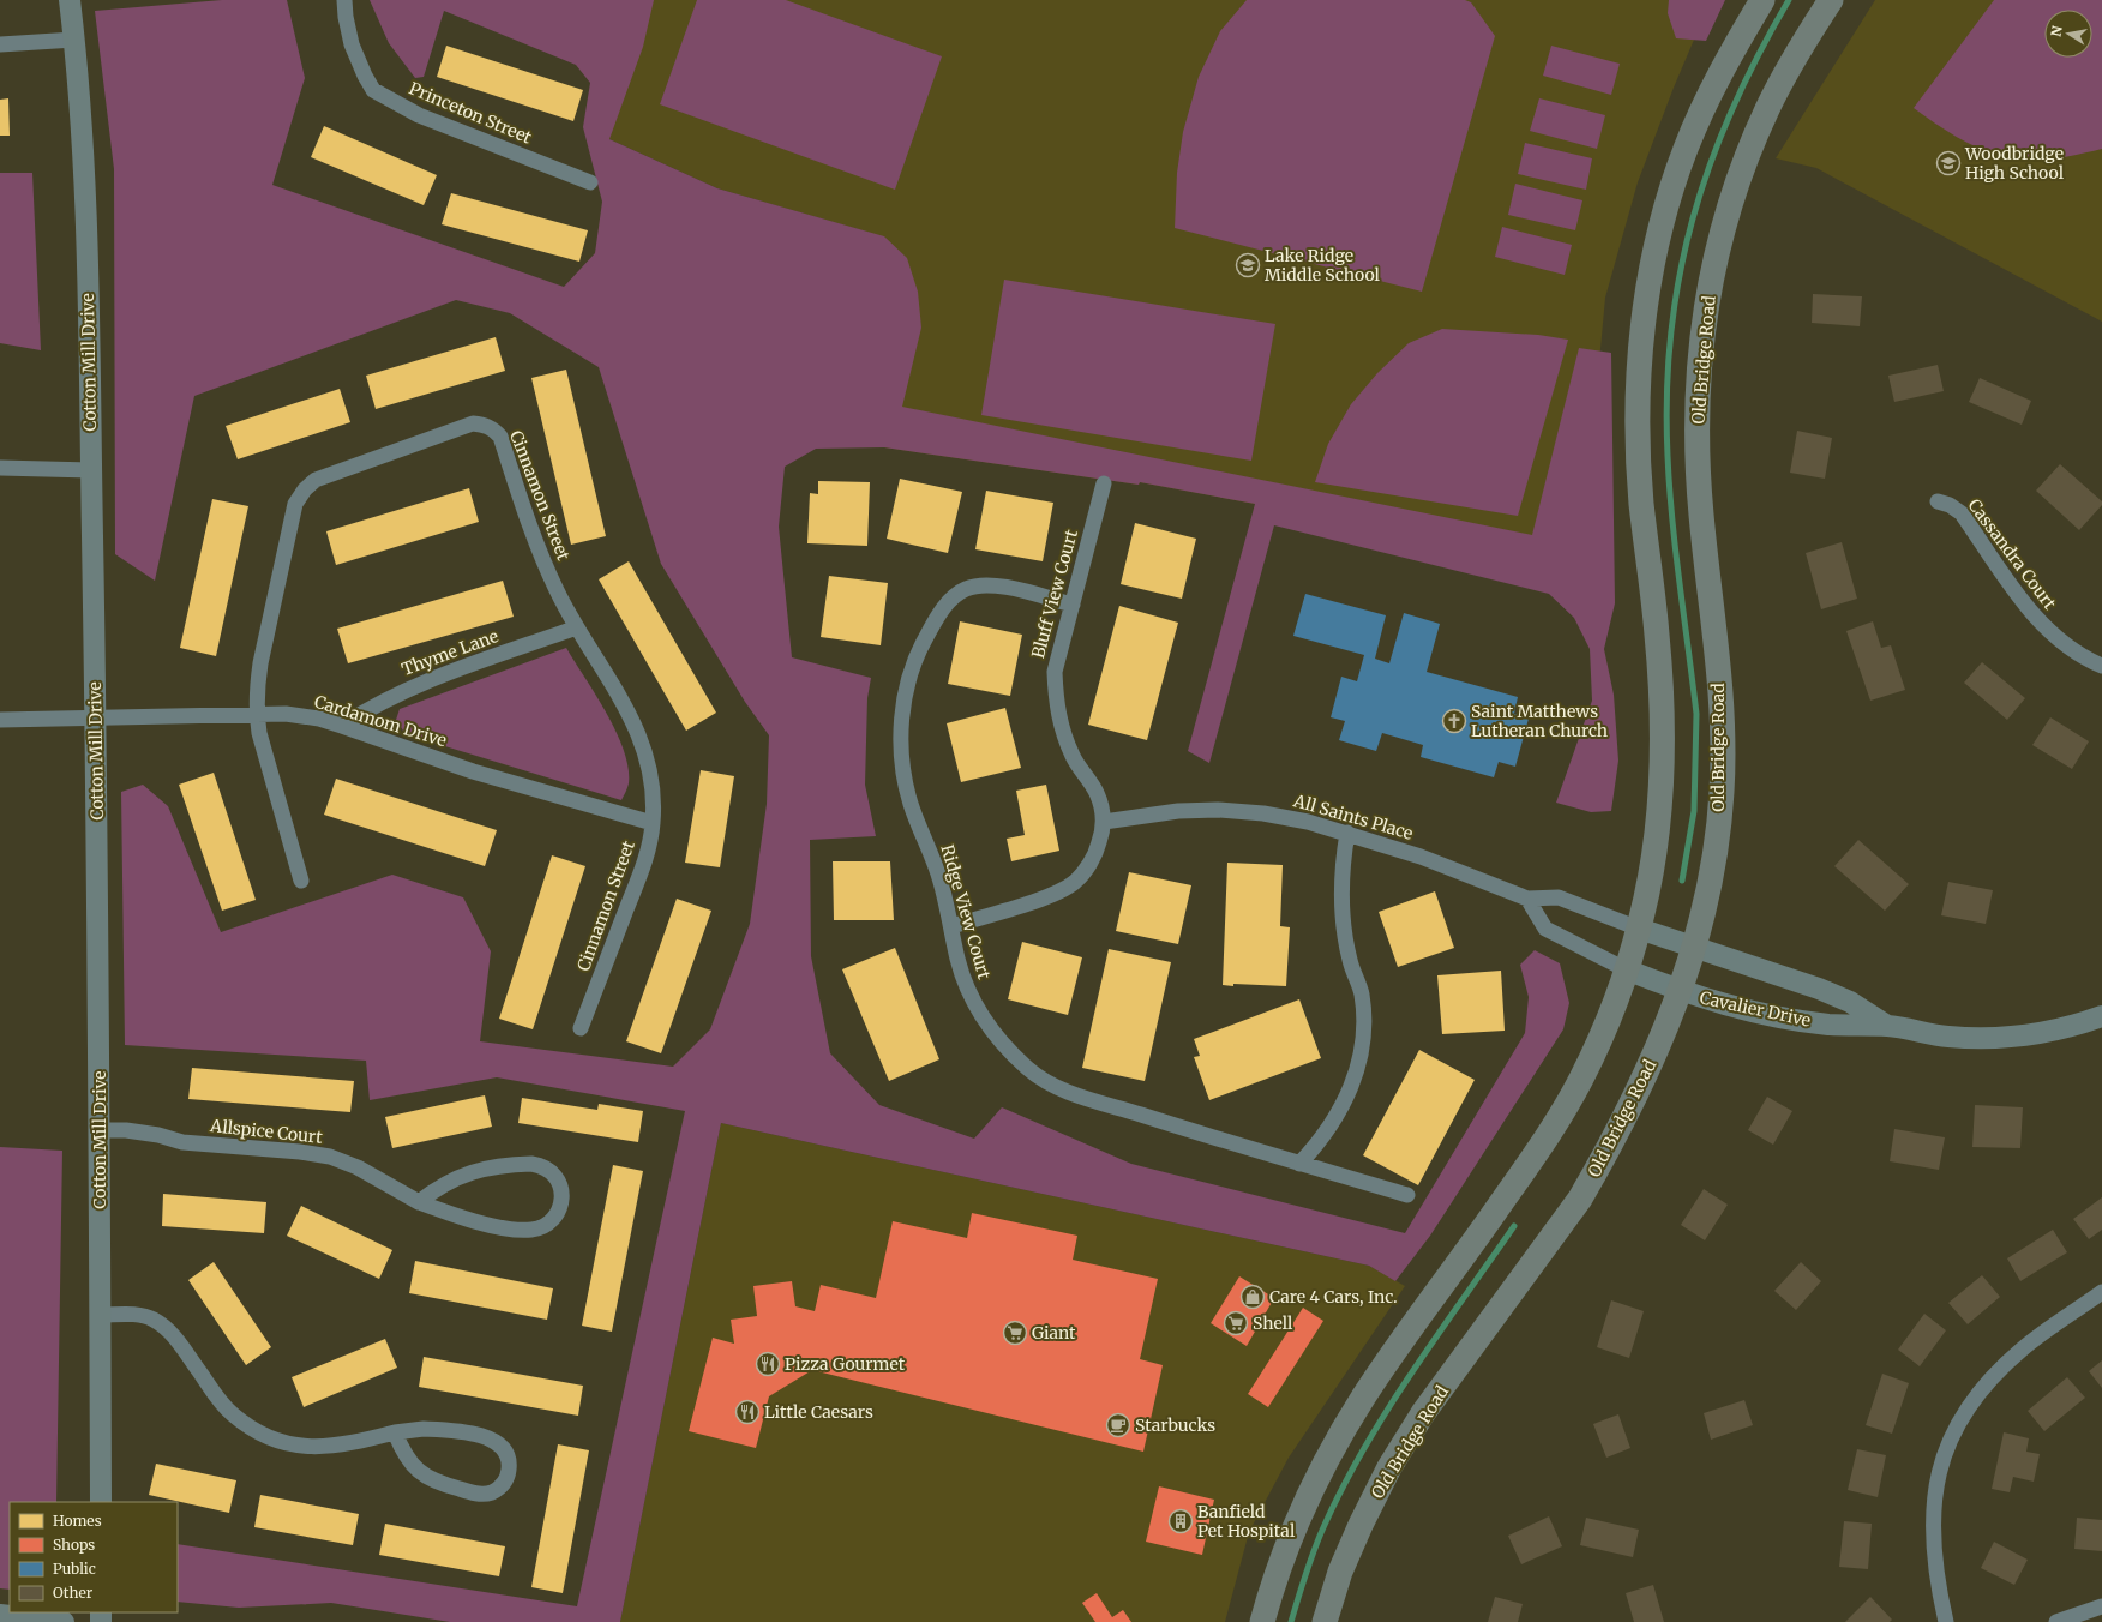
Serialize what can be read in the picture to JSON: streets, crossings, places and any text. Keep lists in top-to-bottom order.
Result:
{
  "streets": {
    "main road": ["Old Bridge Road"],
    "street": [
      "Princeton Street",
      "Cotton Mill Drive",
      "Cinnamon Street",
      "Cassandra Court",
      "Bluff View Court",
      "Thyme Lane",
      "Cardamom Drive",
      "All Saints Place",
      "Ridge View Court",
      "Cavalier Drive",
      "Allspice Court"
    ]
  },
  "crossings": [
    ["Old Bridge Road", "Cavalier Drive"],
    ["Cotton Mill Drive", "Cardamom Drive"],
    ["Cotton Mill Drive", "Allspice Court"],
    ["Cinnamon Street", "Thyme Lane"],
    ["Cinnamon Street", "Cardamom Drive"],
    ["Bluff View Court", "All Saints Place"],
    ["Bluff View Court", "Ridge View Court"],
    ["Thyme Lane", "Cardamom Drive"],
    ["All Saints Place", "Cavalier Drive"]
  ],
  "places": {
    "school or university": ["Woodbridge High School", "Lake Ridge Middle School"],
    "church": ["Saint Matthews Lutheran Church"],
    "shop": ["Care 4 Cars, Inc."],
    "supermarket": ["Shell", "Giant"],
    "restaurant": ["Pizza Gourmet", "Little Caesars"],
    "cafe": ["Starbucks"],
    "building": ["Banfield Pet Hospital"]
  },
  "legend": [
    "Homes",
    "Shops",
    "Public",
    "Other"
  ],
  "north": "left"
}
